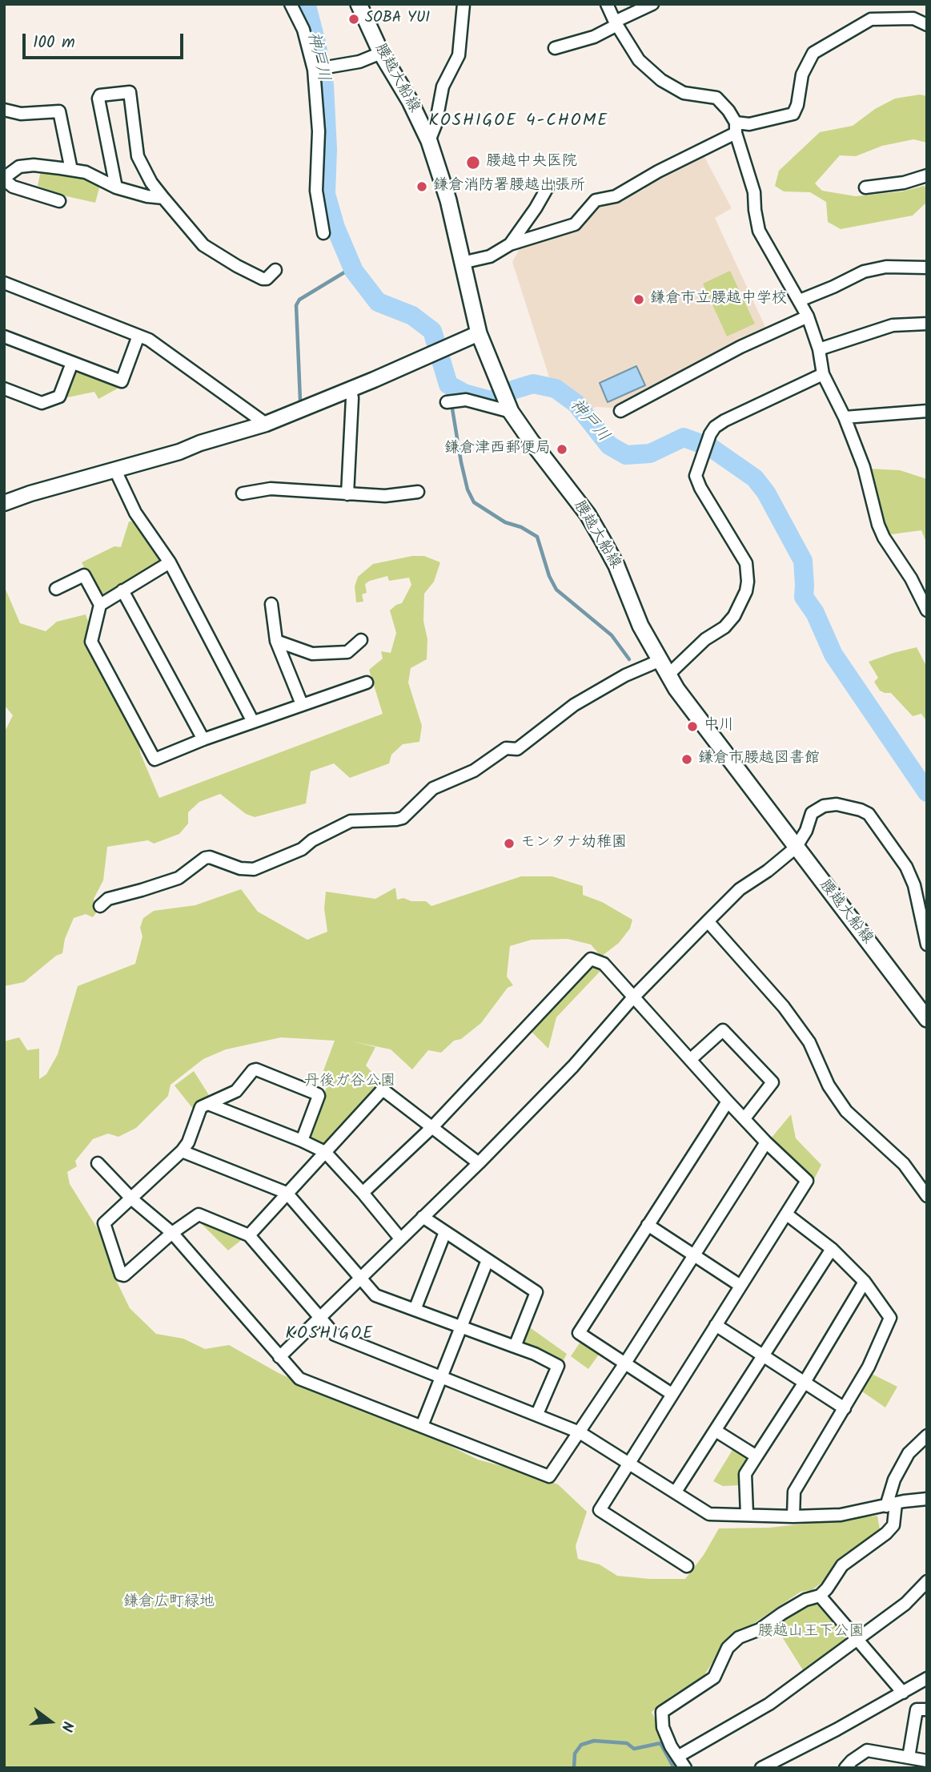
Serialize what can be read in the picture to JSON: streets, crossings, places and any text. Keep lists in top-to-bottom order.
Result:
{
  "streets": {
    "main road": ["腰越大船線"]
  },
  "districts": ["KOSHIGOE 4-CHOME", "KOSHIGOE"],
  "water": ["神戸川"],
  "parks": ["丹後ガ谷公園", "鎌倉広町緑地", "腰越山王下公園"],
  "places": [
    "SOBA YUI",
    "腰越中央医院",
    "鎌倉消防署腰越出張所",
    "鎌倉市立腰越中学校",
    "鎌倉津西郵便局",
    "中川",
    "鎌倉市腰越図書館",
    "モンタナ幼稚園"
  ],
  "scale_bar": "100 m",
  "north": "right"
}
